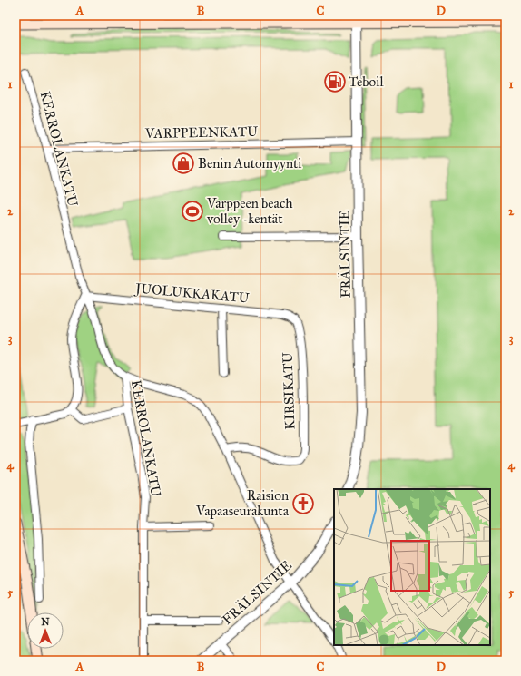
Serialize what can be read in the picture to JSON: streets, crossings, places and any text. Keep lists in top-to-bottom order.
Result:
{
  "streets": {
    "street": [
      "VARPPEENKATU",
      "KERROLANKATU",
      "FRÄLSINTIE",
      "JUOLUKKAKATU",
      "KIRSIKATU"
    ]
  },
  "crossings": [
    ["VARPPEENKATU", "KERROLANKATU"],
    ["VARPPEENKATU", "FRÄLSINTIE"],
    ["KERROLANKATU", "JUOLUKKAKATU"],
    ["JUOLUKKAKATU", "KIRSIKATU"]
  ],
  "places": {
    "fuel station": ["Teboil"],
    "shop": ["Benin Automyynti"],
    "sports": ["Varppeen beach volley -kentät"],
    "church": ["Raision Vapaaseurakunta"]
  },
  "north": "top",
  "grid": {
    "columns": [
      "A",
      "B",
      "C",
      "D"
    ],
    "rows": [
      "1",
      "2",
      "3",
      "4",
      "5"
    ]
  }
}
